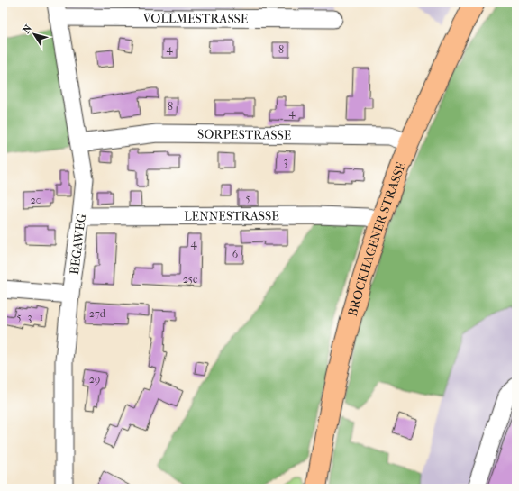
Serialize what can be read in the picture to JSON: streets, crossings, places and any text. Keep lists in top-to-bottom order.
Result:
{
  "streets": {
    "main road": ["BROCKHAGENER STRASSE"],
    "street": [
      "VOLLMESTRASSE",
      "SORPESTRASSE",
      "LENNESTRASSE",
      "BEGAWEG"
    ]
  },
  "crossings": [
    ["VOLLMESTRASSE", "BEGAWEG"],
    ["SORPESTRASSE", "BROCKHAGENER STRASSE"],
    ["SORPESTRASSE", "BEGAWEG"],
    ["LENNESTRASSE", "BROCKHAGENER STRASSE"],
    ["LENNESTRASSE", "BEGAWEG"]
  ],
  "house_numbers": [
    "4",
    "8",
    "8",
    "4",
    "3",
    "5",
    "20",
    "4",
    "6",
    "25c",
    "27d",
    "5",
    "3",
    "1",
    "29"
  ],
  "north": "top left"
}
